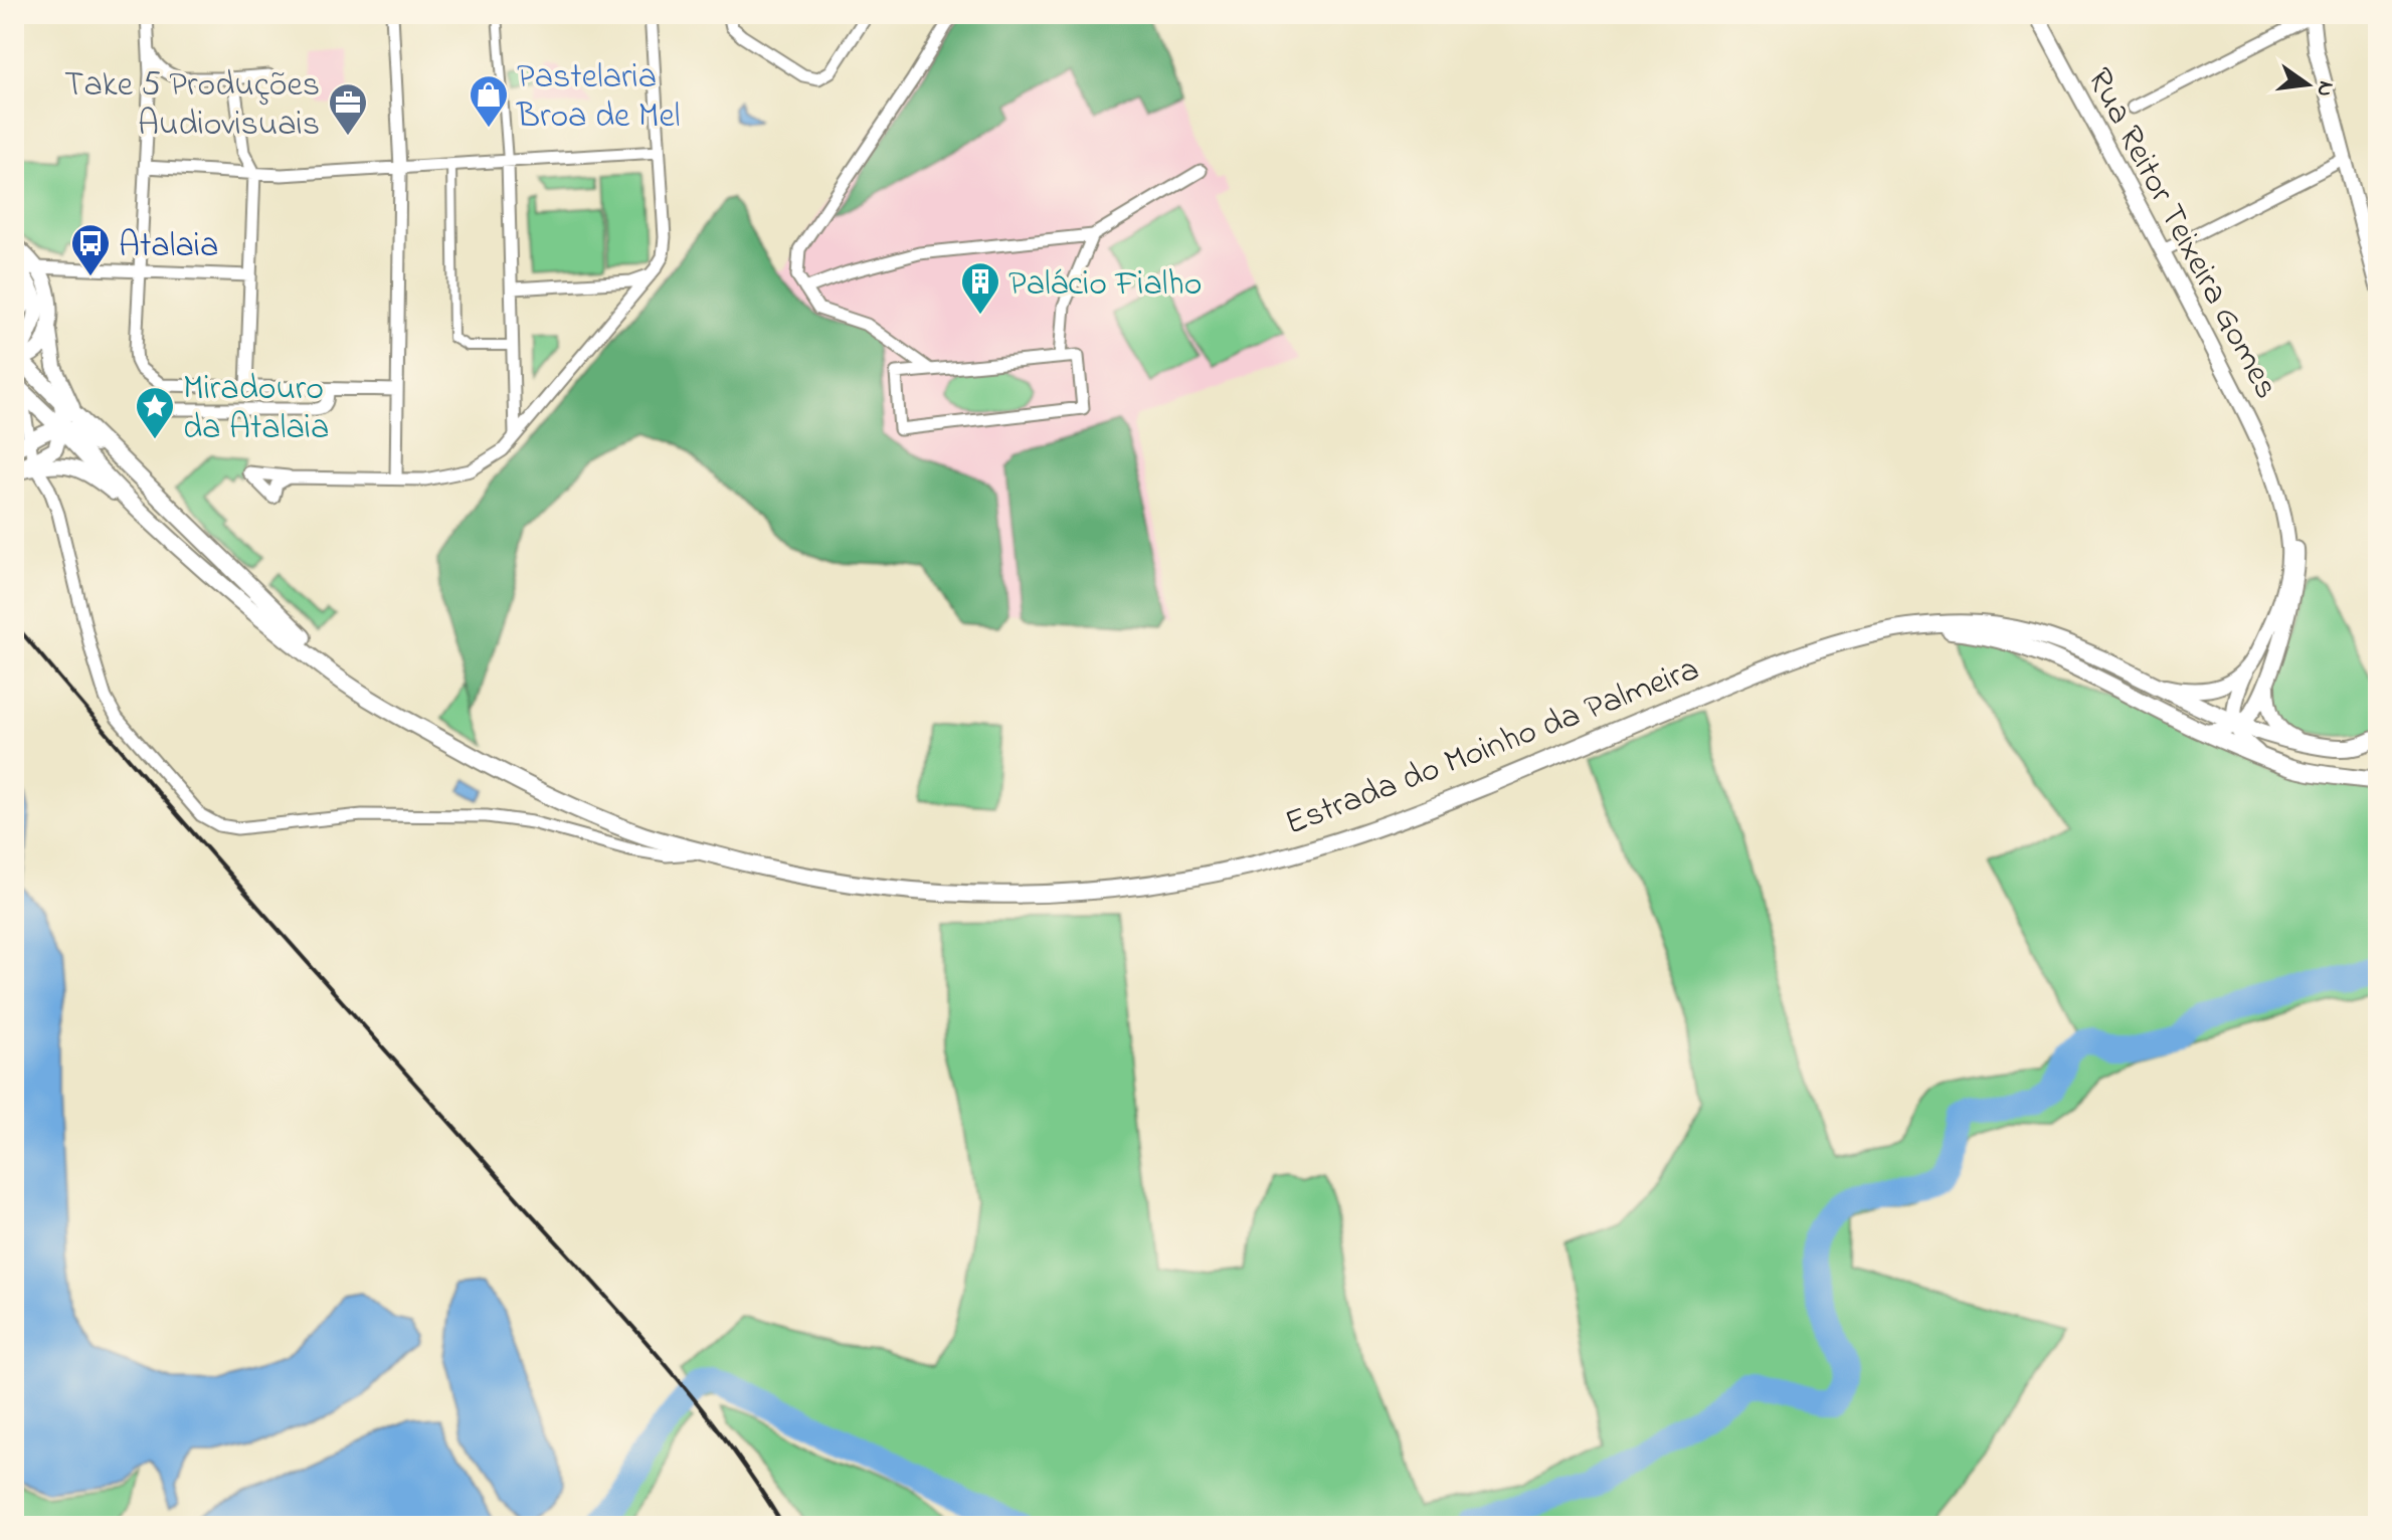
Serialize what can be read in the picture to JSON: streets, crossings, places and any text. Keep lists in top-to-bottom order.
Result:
{
  "streets": {
    "main road": ["Estrada do Moinho da Palmeira"],
    "street": ["Rua Reitor Teixeira Gomes"]
  },
  "places": {
    "shop": ["Pastelaria Broa de Mel"],
    "office": ["Take 5 Produções Audiovisuais"],
    "bus stop": ["Atalaia"],
    "building": ["Palácio Fialho"],
    "place": ["Miradouro da Atalaia"]
  },
  "north": "right"
}
